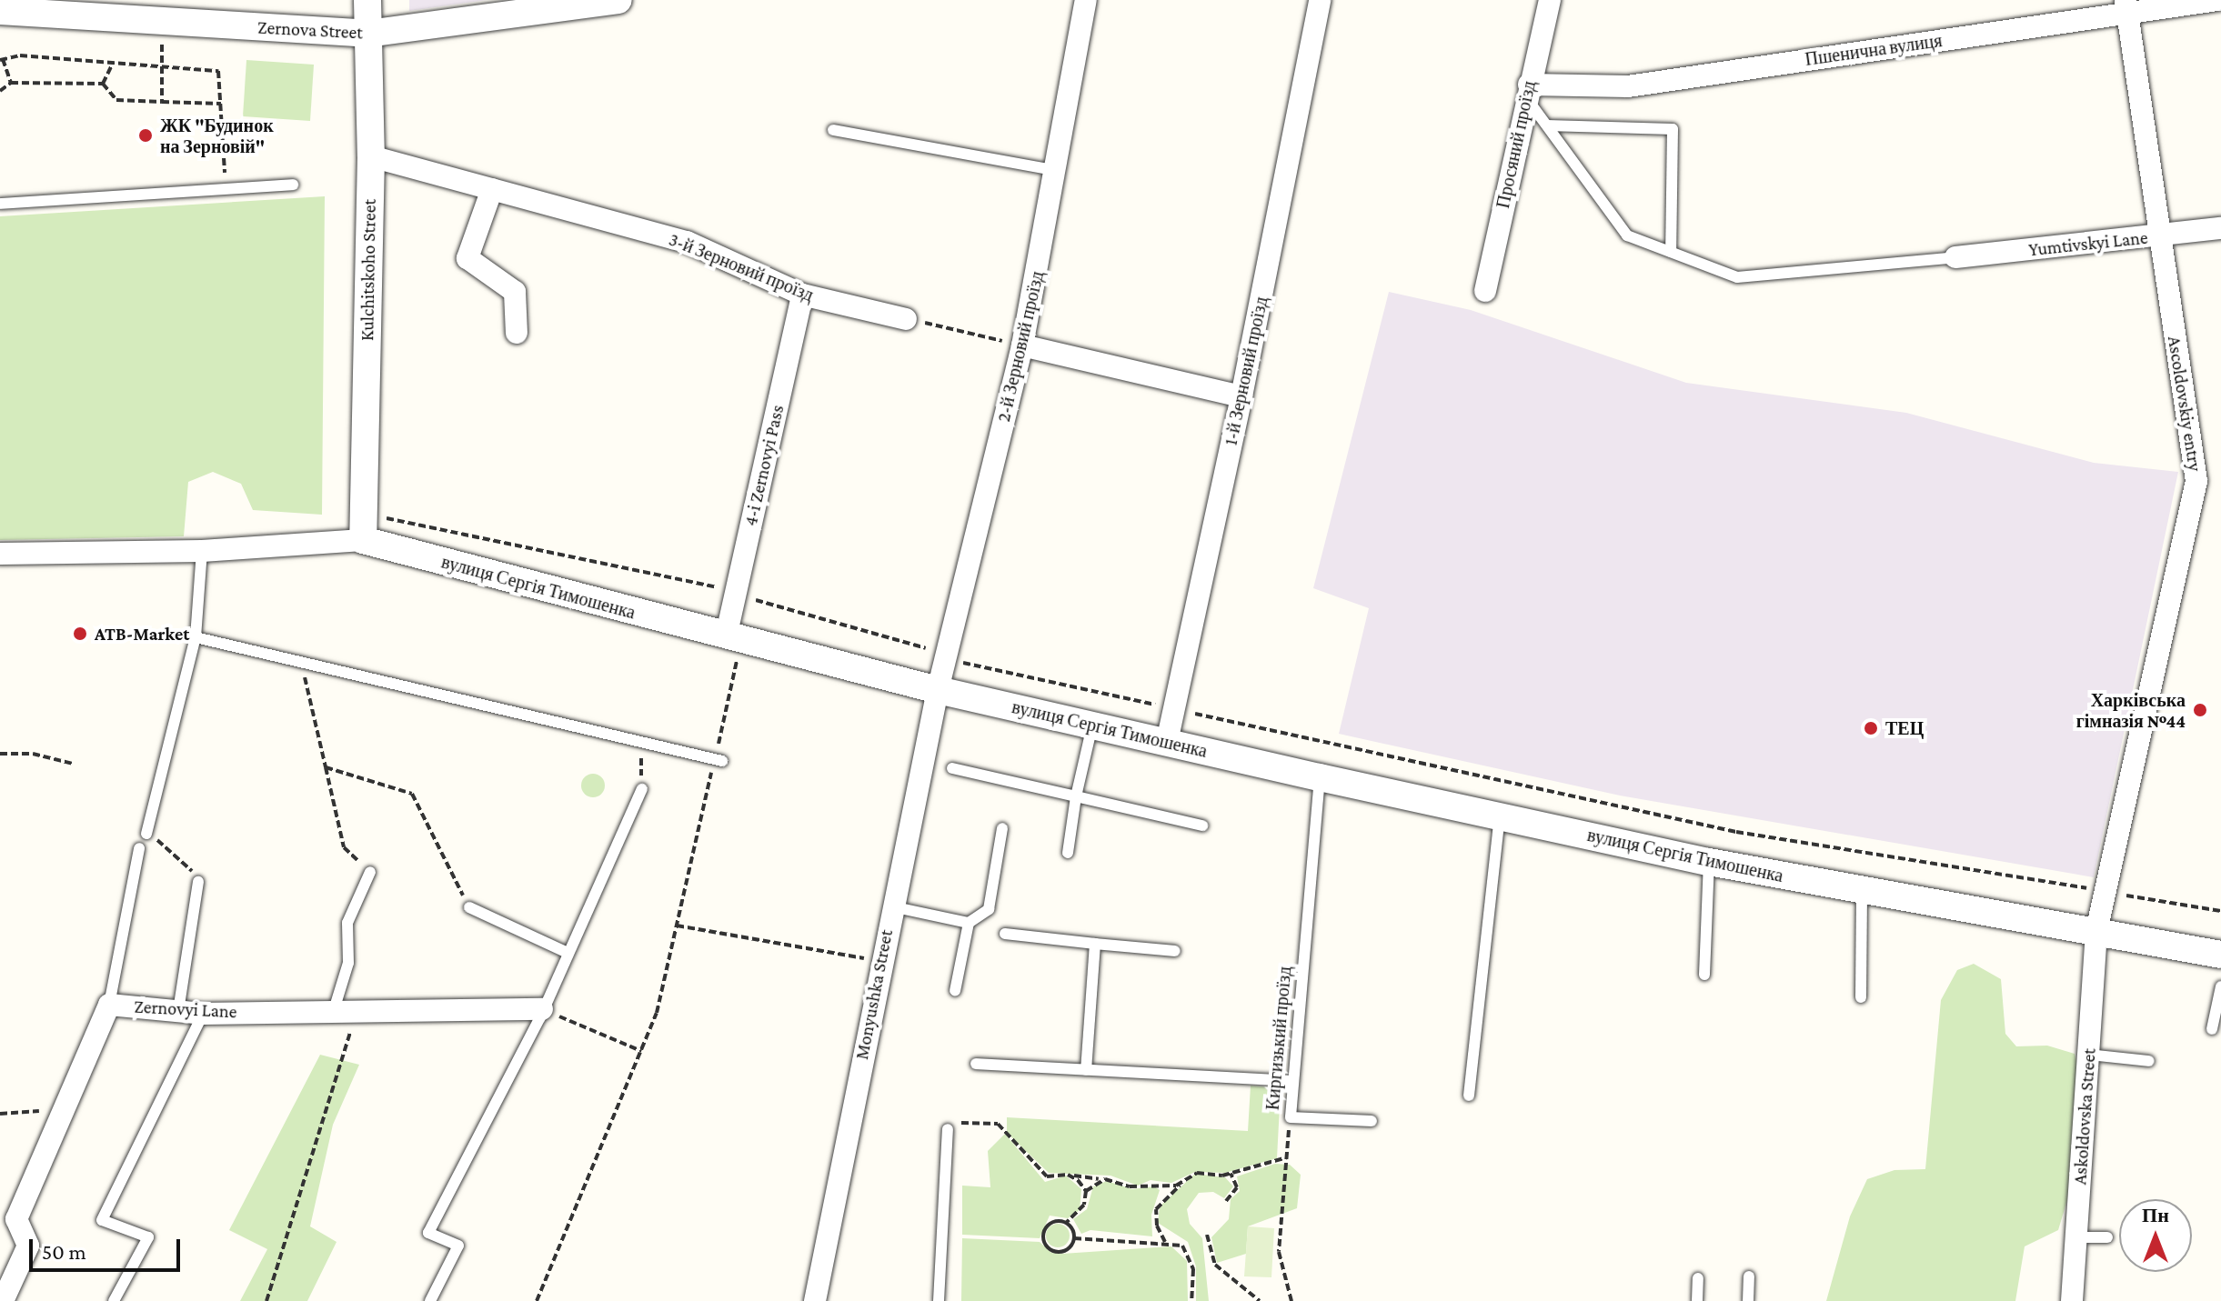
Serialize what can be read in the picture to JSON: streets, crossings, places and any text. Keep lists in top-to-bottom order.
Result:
{
  "streets": {
    "street": [
      "Zernova Street",
      "Пшенична вулиця",
      "Просяний проїзд",
      "Yumtivskyi Lane",
      "3-й Зерновий проїзд",
      "Kulchitskoho Street",
      "2-й Зерновий проїзд",
      "1-й Зерновий проїзд",
      "Ascoldovskiy entry",
      "4-i Zernovyi Pass",
      "вулиця Сергія Тимошенка",
      "Monyushka Street",
      "Zernovyi Lane",
      "Askoldovska Street"
    ],
    "lane": ["Киргизький проїзд"]
  },
  "crossings": [
    ["Zernova Street", "Kulchitskoho Street"],
    ["Пшенична вулиця", "Просяний проїзд"],
    ["Пшенична вулиця", "Ascoldovskiy entry"],
    ["Yumtivskyi Lane", "Ascoldovskiy entry"],
    ["3-й Зерновий проїзд", "Kulchitskoho Street"],
    ["3-й Зерновий проїзд", "4-i Zernovyi Pass"],
    ["Kulchitskoho Street", "вулиця Сергія Тимошенка"],
    ["2-й Зерновий проїзд", "вулиця Сергія Тимошенка"],
    ["2-й Зерновий проїзд", "Monyushka Street"],
    ["1-й Зерновий проїзд", "вулиця Сергія Тимошенка"],
    ["Ascoldovskiy entry", "вулиця Сергія Тимошенка"],
    ["Ascoldovskiy entry", "Askoldovska Street"],
    ["4-i Zernovyi Pass", "вулиця Сергія Тимошенка"],
    ["вулиця Сергія Тимошенка", "Monyushka Street"],
    ["вулиця Сергія Тимошенка", "Киргизький проїзд"],
    ["вулиця Сергія Тимошенка", "Askoldovska Street"]
  ],
  "places": [
    "ЖК \"Будинок на Зерновій\"",
    "ATB-Market",
    "Харківська гімназія №44",
    "ТЕЦ"
  ],
  "scale_bar": "50 m",
  "north": "top"
}
